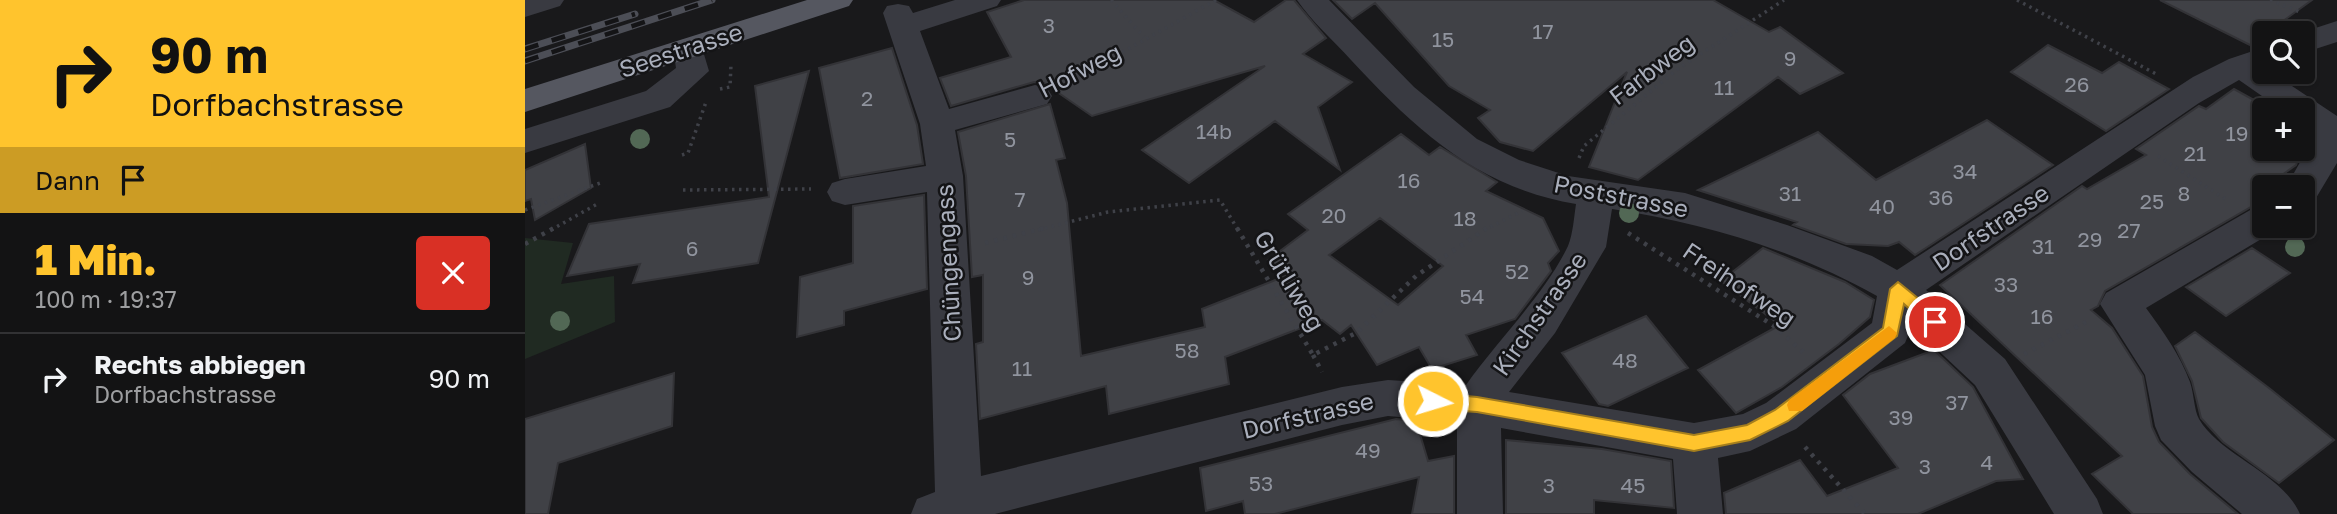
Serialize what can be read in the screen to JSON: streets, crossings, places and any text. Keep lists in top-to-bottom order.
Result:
{
  "streets": {
    "main road": ["Seestrasse"],
    "street": [
      "Hofweg",
      "Poststrasse",
      "Dorfstrasse",
      "Chüngengass",
      "Kirchstrasse"
    ],
    "path": ["Farbweg", "Grütliweg", "Freihofweg"]
  },
  "crossings": [
    ["Farbweg", "Poststrasse"],
    ["Farbweg", "Grütliweg"],
    ["Farbweg", "Freihofweg"],
    ["Farbweg", "Kirchstrasse"],
    ["Hofweg", "Chüngengass"],
    ["Poststrasse", "Dorfstrasse"],
    ["Poststrasse", "Grütliweg"],
    ["Poststrasse", "Freihofweg"],
    ["Poststrasse", "Kirchstrasse"],
    ["Dorfstrasse", "Chüngengass"],
    ["Dorfstrasse", "Freihofweg"],
    ["Dorfstrasse", "Kirchstrasse"],
    ["Chüngengass", "Grütliweg"],
    ["Grütliweg", "Freihofweg"],
    ["Grütliweg", "Kirchstrasse"],
    ["Freihofweg", "Kirchstrasse"]
  ],
  "house_numbers": [
    "3",
    "17",
    "15",
    "9",
    "26",
    "11",
    "2",
    "14b",
    "19",
    "5",
    "21",
    "34",
    "16",
    "31",
    "8",
    "36",
    "7",
    "25",
    "40",
    "20",
    "18",
    "27",
    "29",
    "31",
    "6",
    "52",
    "9",
    "33",
    "54",
    "16",
    "58",
    "48",
    "11",
    "37",
    "39",
    "49",
    "4",
    "3",
    "53",
    "3",
    "45"
  ],
  "page": {
    "turn": ["90 m", "Dorfbachstrasse"],
    "map_buttons": ["+", "−"],
    "then": "Dann",
    "heading": ["1 Min.", "100 m · 19:37"],
    "list": [
      {
        "name": "Rechts abbiegen",
        "note": "Dorfbachstrasse",
        "value": "90 m"
      }
    ]
  }
}
